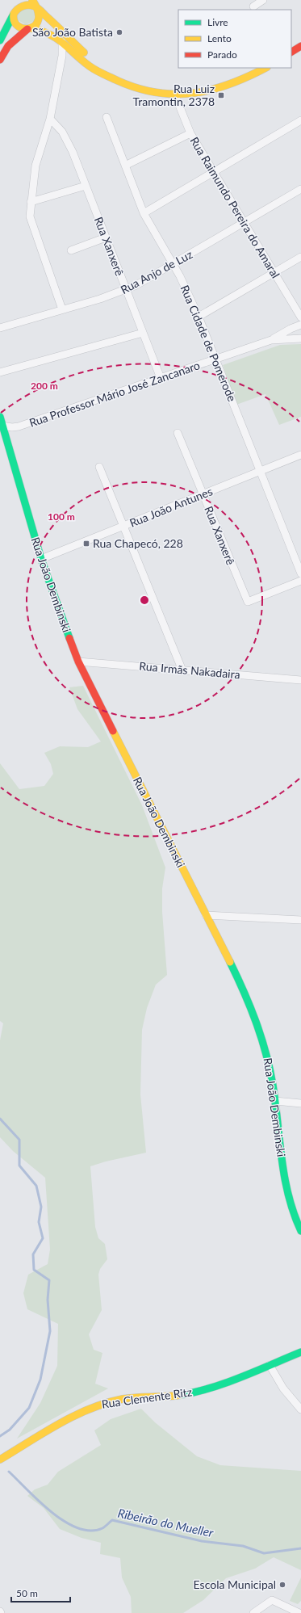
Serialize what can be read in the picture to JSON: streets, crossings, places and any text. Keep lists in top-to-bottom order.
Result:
{
  "streets": {
    "main road": ["Rua João Dembinski", "Rua Clemente Ritz"],
    "street": [
      "Rua Raimundo Pereira do Amaral",
      "Rua Xanxerê",
      "Rua Anjo de Luz",
      "Rua Cidade de Pomerode",
      "Rua Professor Mário José Zancanaro",
      "Rua João Antunes",
      "Rua Irmãs Nakadaira"
    ]
  },
  "crossings": [
    ["Rua Raimundo Pereira do Amaral", "Rua Anjo de Luz"],
    ["Rua Xanxerê", "Rua Anjo de Luz"],
    ["Rua Xanxerê", "Rua Professor Mário José Zancanaro"],
    ["Rua Xanxerê", "Rua João Antunes"],
    ["Rua Anjo de Luz", "Rua Cidade de Pomerode"],
    ["Rua Cidade de Pomerode", "Rua Professor Mário José Zancanaro"],
    ["Rua Cidade de Pomerode", "Rua João Antunes"],
    ["Rua Professor Mário José Zancanaro", "Rua João Dembinski"],
    ["Rua João Antunes", "Rua João Dembinski"],
    ["Rua João Dembinski", "Rua Irmãs Nakadaira"]
  ],
  "water": ["Ribeirão do Mueller"],
  "places": {
    "other": ["São João Batista", "Escola Municipal"],
    "transit": ["Rua Luiz Tramontin, 2378", "Rua Chapecó, 228"]
  },
  "legend": ["Livre", "Lento", "Parado"],
  "scale_bar": "50 m",
  "rings": ["200 m", "100 m"]
}
